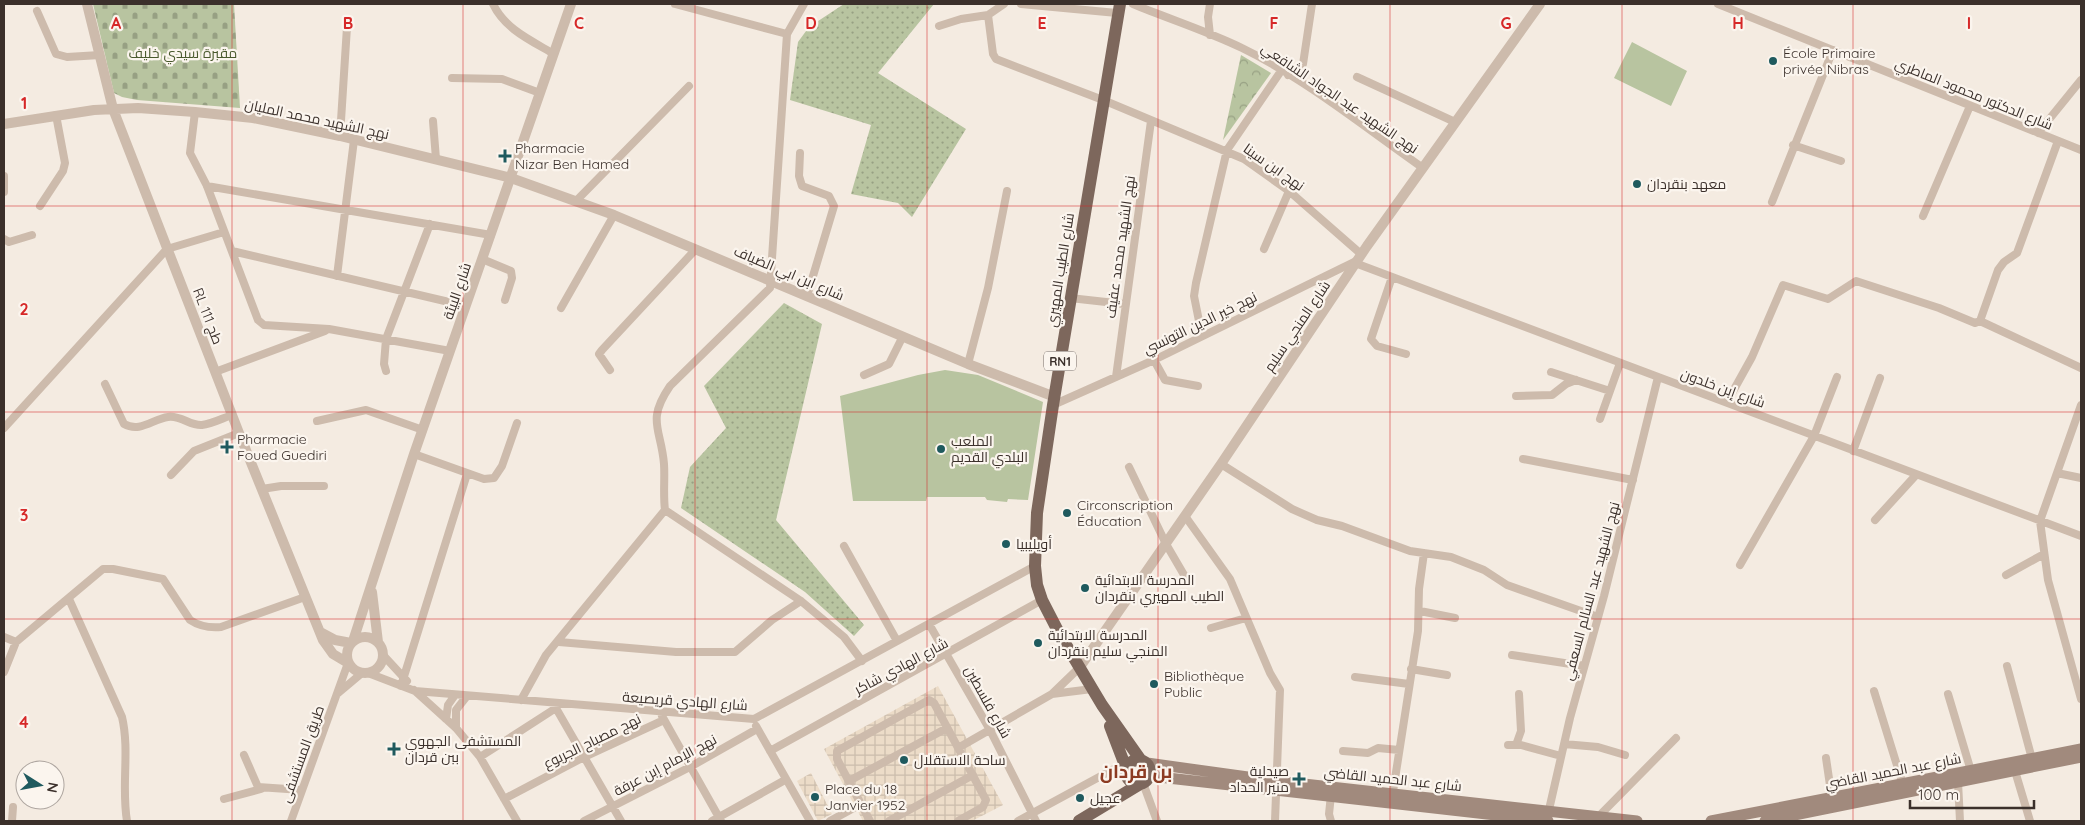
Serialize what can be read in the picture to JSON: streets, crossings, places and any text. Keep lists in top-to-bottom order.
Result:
{
  "streets": {
    "main road": ["شارع الطيب المهيري", "RN1", "شارع عبد الحميد القاضي"],
    "street": [
      "شارع الدكتور محمود الماطري",
      "نهج الشهيد عبد الجواد الشافعي",
      "نهج الشهيد محمد المليان",
      "نهج ابن سينا",
      "نهج الشهيد محمد عفيف",
      "شارع ابن ابي الضياف",
      "شارع البيئة",
      "RL طج 111",
      "نهج خير الدين التونسي",
      "شارع المنجي سليم",
      "شارع إبن خلدون",
      "نهج الشهيد عبد السالم السعفي",
      "شارع الهادي شاكر",
      "شارع الهادي قريصيعة",
      "شارع فلسطين",
      "نهج مصباح الجربوع",
      "طريق المستشفى",
      "نهج الإمام إبن عرفة"
    ]
  },
  "crossings": [
    ["نهج الشهيد عبد الجواد الشافعي", "شارع المنجي سليم"],
    ["نهج الشهيد محمد المليان", "شارع ابن ابي الضياف"],
    ["نهج الشهيد محمد المليان", "شارع البيئة"],
    ["نهج الشهيد محمد المليان", "RL طج 111"],
    ["نهج ابن سينا", "نهج الشهيد محمد عفيف"],
    ["نهج ابن سينا", "شارع الطيب المهيري"],
    ["نهج ابن سينا", "نهج خير الدين التونسي"],
    ["نهج ابن سينا", "شارع المنجي سليم"],
    ["نهج ابن سينا", "شارع إبن خلدون"],
    ["نهج الشهيد محمد عفيف", "نهج خير الدين التونسي"],
    ["شارع الطيب المهيري", "شارع ابن ابي الضياف"],
    ["شارع الطيب المهيري", "نهج خير الدين التونسي"],
    ["شارع الطيب المهيري", "شارع المنجي سليم"],
    ["شارع الطيب المهيري", "شارع الهادي شاكر"],
    ["شارع الطيب المهيري", "شارع الهادي قريصيعة"],
    ["شارع الطيب المهيري", "شارع عبد الحميد القاضي"],
    ["شارع ابن ابي الضياف", "شارع البيئة"],
    ["شارع ابن ابي الضياف", "نهج خير الدين التونسي"],
    ["شارع البيئة", "RL طج 111"],
    ["شارع البيئة", "طريق المستشفى"],
    ["RL طج 111", "طريق المستشفى"],
    ["نهج خير الدين التونسي", "شارع المنجي سليم"],
    ["نهج خير الدين التونسي", "شارع إبن خلدون"],
    ["شارع المنجي سليم", "شارع إبن خلدون"],
    ["شارع إبن خلدون", "نهج الشهيد عبد السالم السعفي"],
    ["نهج الشهيد عبد السالم السعفي", "شارع عبد الحميد القاضي"],
    ["شارع الهادي شاكر", "شارع فلسطين"],
    ["شارع الهادي قريصيعة", "شارع فلسطين"]
  ],
  "districts": ["بن قردان"],
  "parks": ["مقبرة سيدي خليف"],
  "places": {
    "other": [
      "École Primaire privée Nibras",
      "معهد بنقردان",
      "الملعب البلدي القديم",
      "Circonscription Éducation",
      "أويليبيا",
      "المدرسة الابتدائية الطيب المهيري بنقردان",
      "المدرسة الابتدائية المنجي سليم بنقردان",
      "Bibliothèque Public",
      "ساحة الاستقلال",
      "Place du 18 Janvier 1952",
      "عجيل"
    ],
    "health": [
      "Pharmacie Nizar Ben Hamed",
      "Pharmacie Foued Guediri",
      "المستشفى الجهوي ببن قردان",
      "صيدلية منير الحداد"
    ]
  },
  "scale_bar": "100 m",
  "north": "right",
  "grid": {
    "columns": [
      "A",
      "B",
      "C",
      "D",
      "E",
      "F",
      "G",
      "H",
      "I"
    ],
    "rows": [
      "1",
      "2",
      "3",
      "4"
    ]
  }
}
